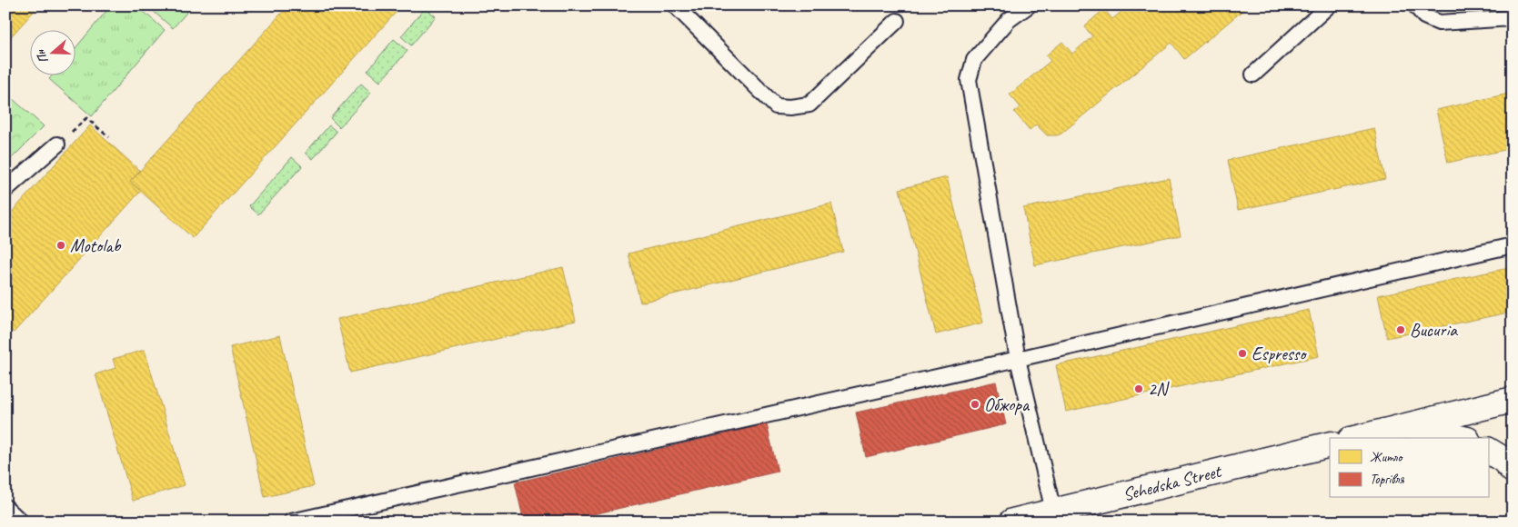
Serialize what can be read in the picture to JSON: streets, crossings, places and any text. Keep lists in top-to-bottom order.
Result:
{
  "streets": {
    "main road": ["Sehedska Street"]
  },
  "places": [
    "Motolab",
    "Bucuria",
    "Espresso",
    "2N",
    "Обжора"
  ],
  "legend": ["Житло", "Торгівля"],
  "north": "left"
}
